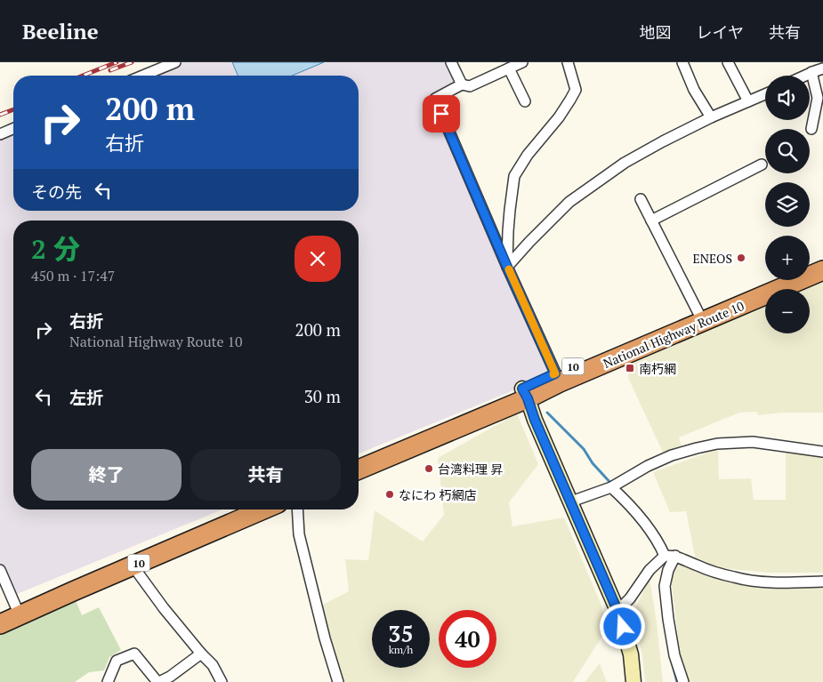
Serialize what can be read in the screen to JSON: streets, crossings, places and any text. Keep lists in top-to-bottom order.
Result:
{
  "streets": {
    "highway": ["National Highway Route 10", "10"]
  },
  "places": {
    "other": ["ENEOS", "台湾料理 昇", "なにわ 朽網店"],
    "transit": ["南朽網"]
  },
  "page": {
    "header": "Beeline",
    "nav": ["地図", "レイヤ", "共有"],
    "map_buttons": ["+", "−"],
    "turn": ["200 m", "右折"],
    "then": "その先",
    "heading": ["2 分", "450 m · 17:47"],
    "list": [
      {
        "name": "右折",
        "note": "National Highway Route 10",
        "value": "200 m"
      },
      {
        "name": "左折",
        "value": "30 m"
      }
    ],
    "buttons": ["終了", "共有"],
    "speed": "35 km/h",
    "limit": "40"
  }
}
